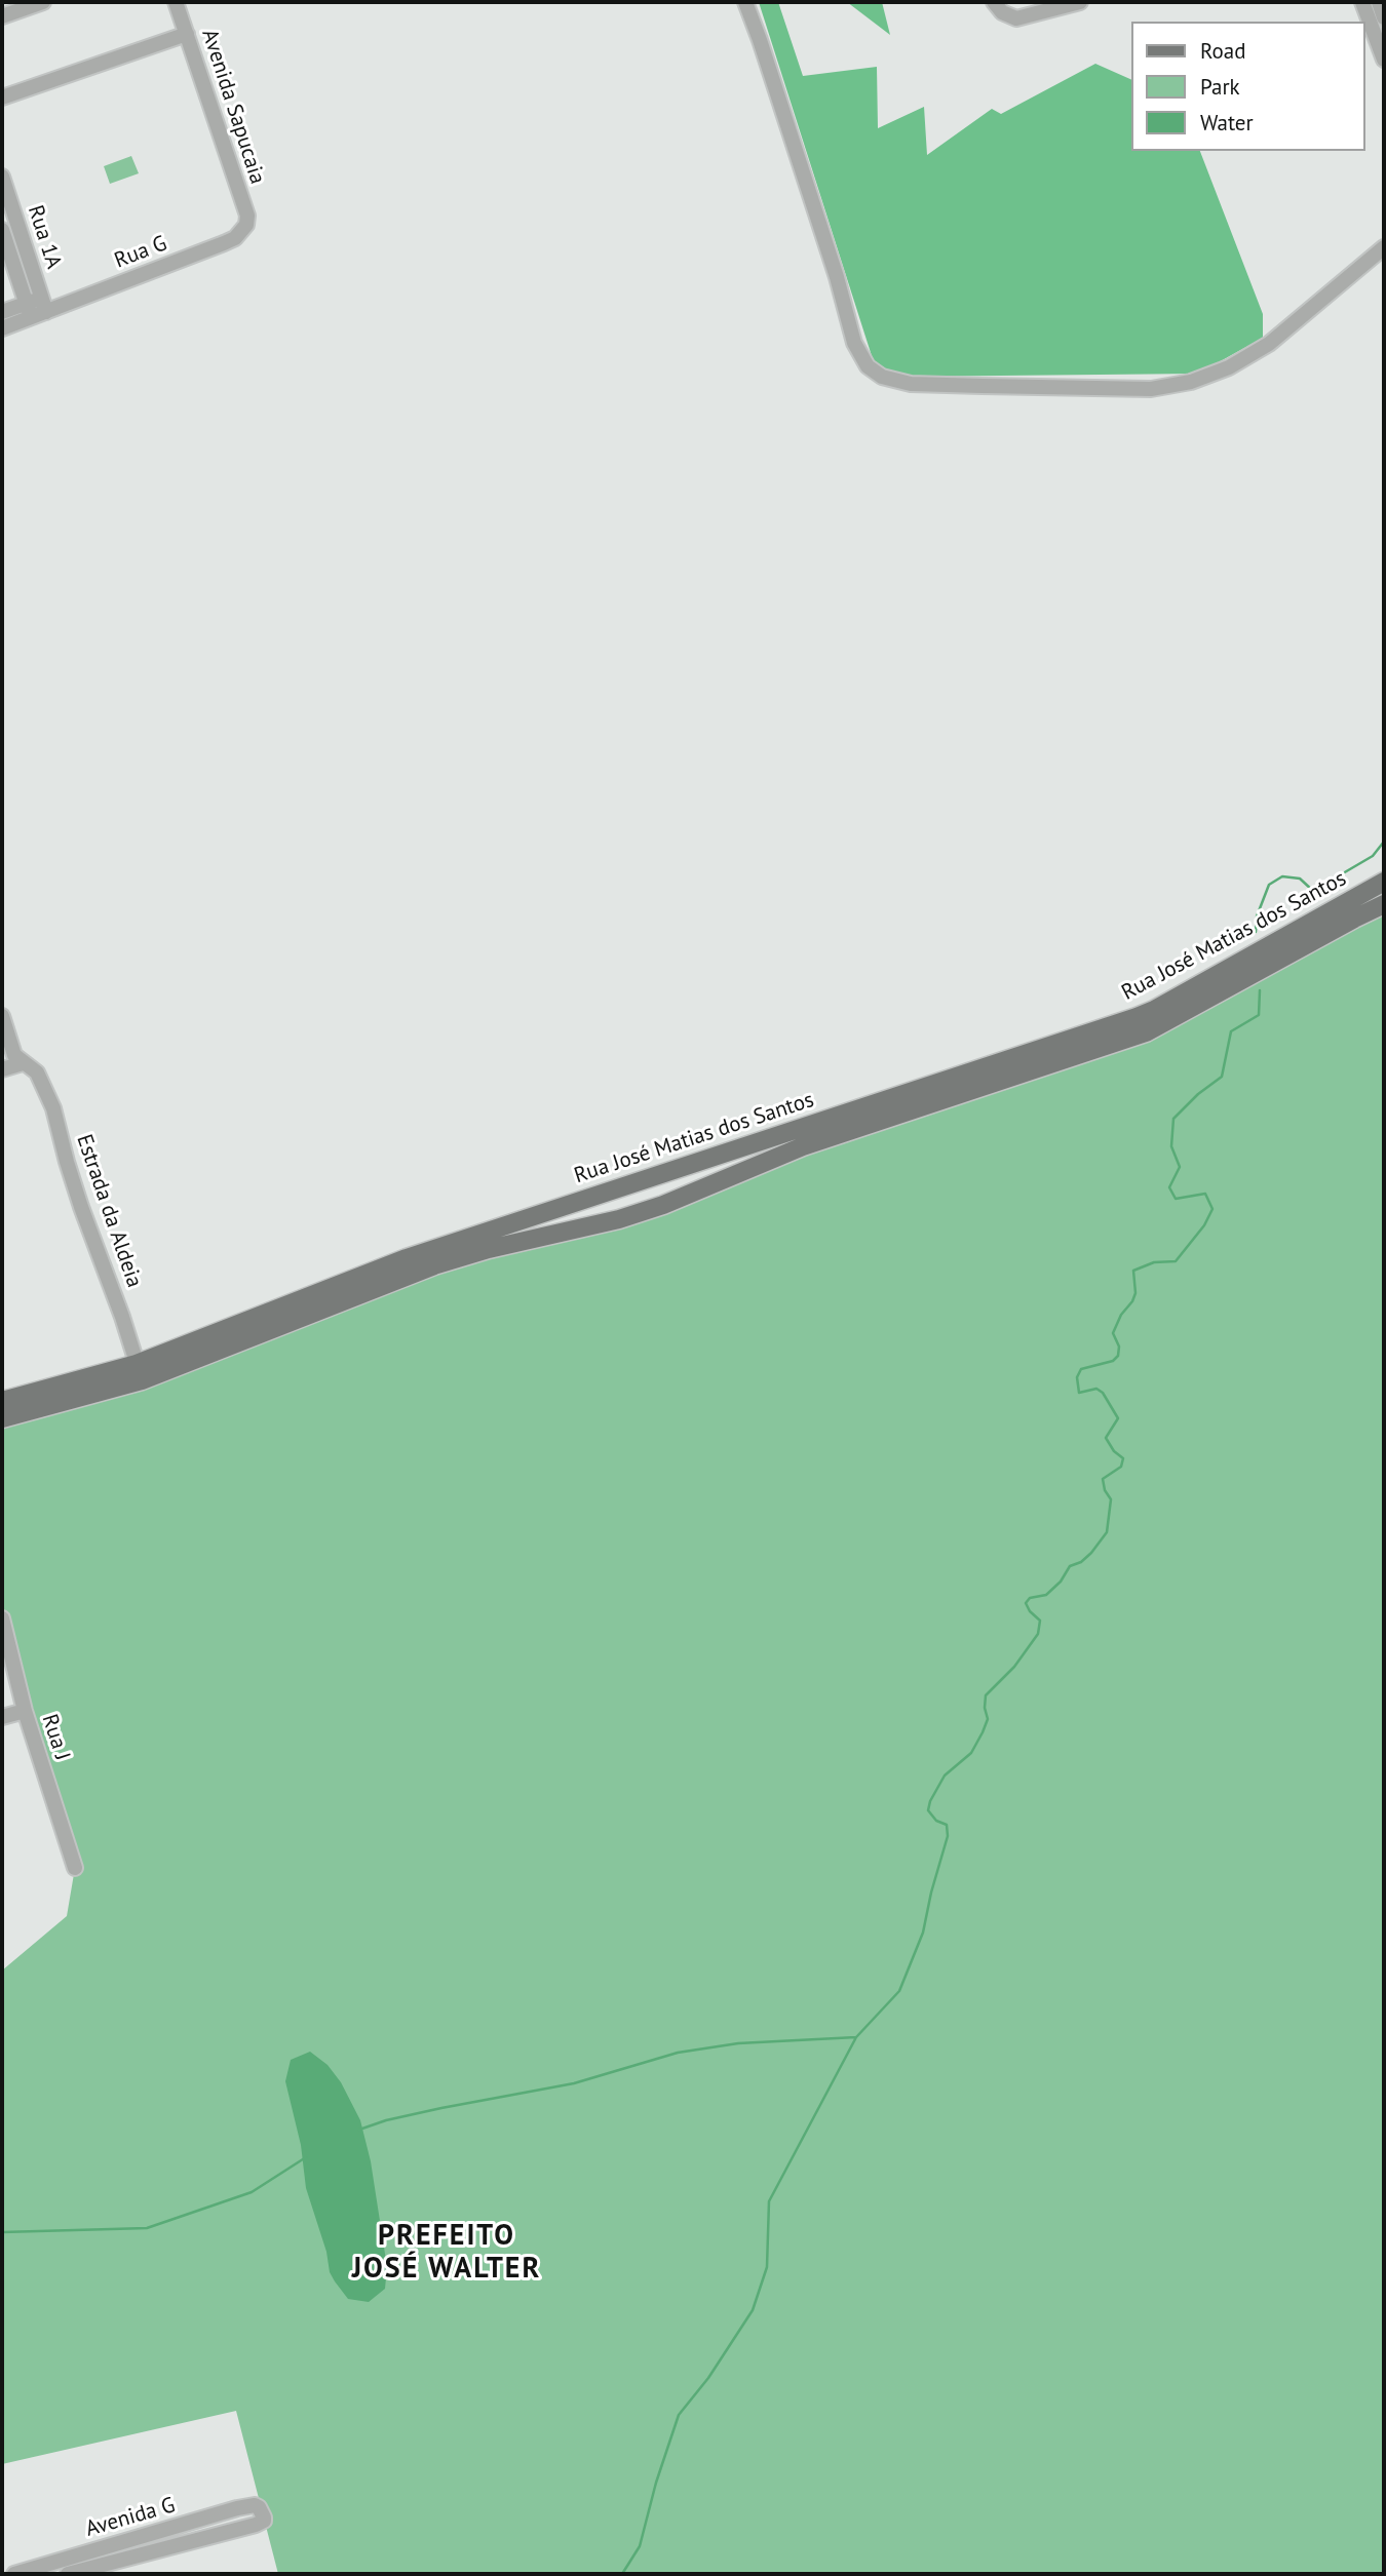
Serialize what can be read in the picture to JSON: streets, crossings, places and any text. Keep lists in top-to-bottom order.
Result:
{
  "streets": {
    "main road": ["Rua José Matias dos Santos"],
    "street": [
      "Avenida Sapucaia",
      "Rua 1A",
      "Rua G",
      "Estrada da Aldeia",
      "Rua J",
      "Avenida G"
    ]
  },
  "crossings": [
    ["Avenida Sapucaia", "Rua G"],
    ["Rua 1A", "Rua G"],
    ["Rua José Matias dos Santos", "Estrada da Aldeia"]
  ],
  "districts": ["PREFEITO JOSÉ WALTER"],
  "legend": ["Road", "Park", "Water"]
}
